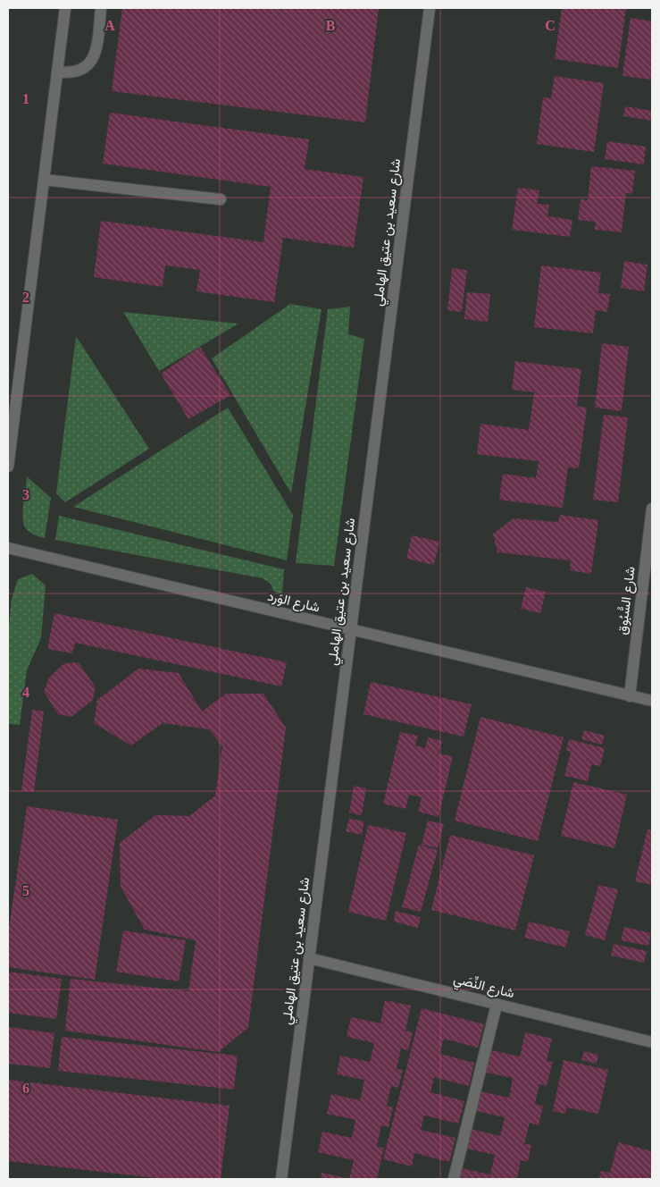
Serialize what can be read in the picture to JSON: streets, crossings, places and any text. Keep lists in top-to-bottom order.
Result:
{
  "streets": {
    "street": [
      "شارع سعيد بن عتيق الهاملي",
      "شارع السُّبُوق",
      "شارع الوَرد",
      "شارع النِّصَي"
    ]
  },
  "crossings": [
    ["شارع سعيد بن عتيق الهاملي", "شارع الوَرد"],
    ["شارع سعيد بن عتيق الهاملي", "شارع النِّصَي"],
    ["شارع السُّبُوق", "شارع الوَرد"]
  ],
  "grid": {
    "columns": ["A", "B", "C"],
    "rows": [
      "1",
      "2",
      "3",
      "4",
      "5",
      "6"
    ]
  }
}
